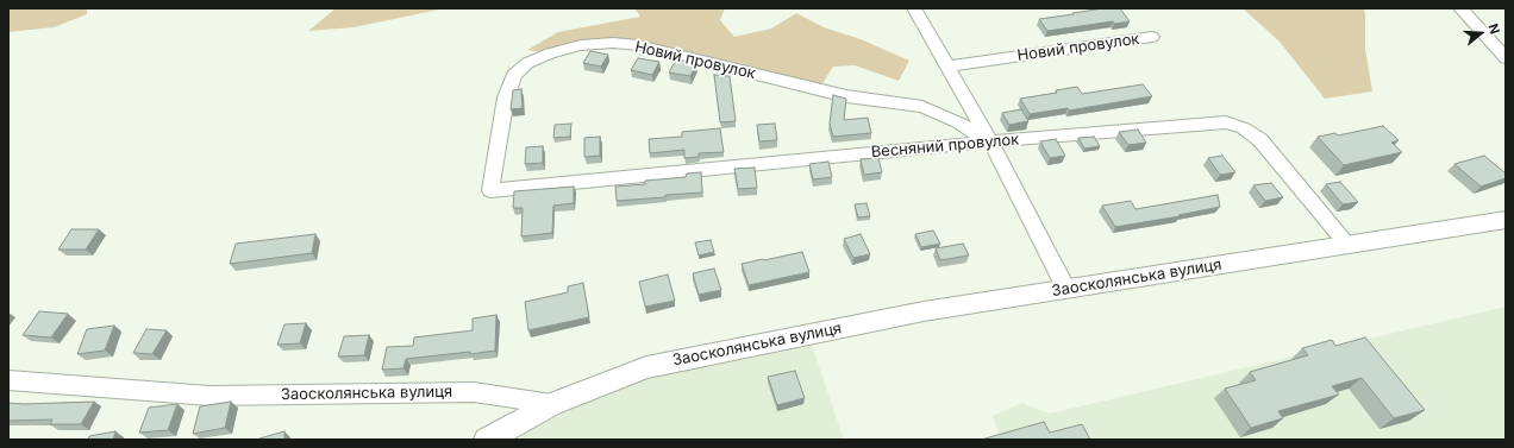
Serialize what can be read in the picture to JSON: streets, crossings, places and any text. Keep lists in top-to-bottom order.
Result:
{
  "streets": {
    "street": ["Новий провулок", "Весняний провулок", "Заосколянська вулиця"]
  },
  "crossings": [
    ["Новий провулок", "Весняний провулок"],
    ["Весняний провулок", "Заосколянська вулиця"]
  ],
  "north": "right"
}
